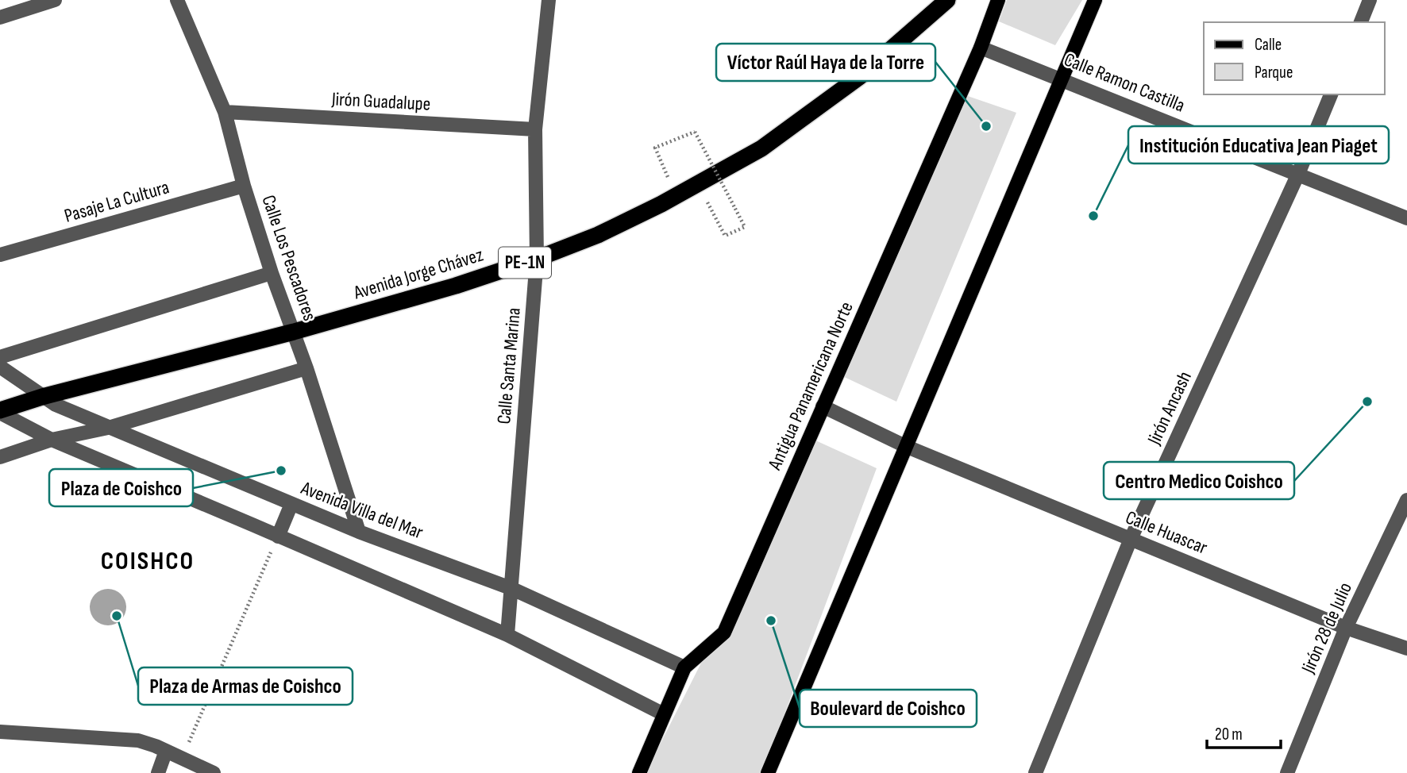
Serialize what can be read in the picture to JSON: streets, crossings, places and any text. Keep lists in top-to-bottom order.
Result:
{
  "streets": {
    "highway": ["PE-1N", "Avenida Jorge Chávez"],
    "main road": ["Antigua Panamericana Norte"],
    "street": [
      "Calle Ramon Castilla",
      "Jirón Guadalupe",
      "Pasaje La Cultura",
      "Calle Los Pescadores",
      "Calle Santa Marina",
      "Jirón Ancash",
      "Avenida Villa del Mar",
      "Calle Huascar",
      "Jirón 28 de Julio"
    ]
  },
  "crossings": [
    ["Calle Ramon Castilla", "Antigua Panamericana Norte"],
    ["Calle Ramon Castilla", "Jirón Ancash"],
    ["Jirón Guadalupe", "Calle Los Pescadores"],
    ["Jirón Guadalupe", "Calle Santa Marina"],
    ["Pasaje La Cultura", "Calle Los Pescadores"],
    ["Calle Los Pescadores", "Avenida Jorge Chávez"],
    ["Calle Los Pescadores", "Avenida Villa del Mar"],
    ["Avenida Jorge Chávez", "Calle Santa Marina"],
    ["Avenida Jorge Chávez", "Avenida Villa del Mar"],
    ["Calle Santa Marina", "Avenida Villa del Mar"],
    ["Antigua Panamericana Norte", "Avenida Villa del Mar"],
    ["Antigua Panamericana Norte", "Calle Huascar"],
    ["Jirón Ancash", "Calle Huascar"],
    ["Calle Huascar", "Jirón 28 de Julio"]
  ],
  "districts": ["COISHCO"],
  "places": [
    "Víctor Raúl Haya de la Torre",
    "Institución Educativa Jean Piaget",
    "Centro Medico Coishco",
    "Plaza de Coishco",
    "Plaza de Armas de Coishco",
    "Boulevard de Coishco"
  ],
  "legend": ["Calle", "Parque"],
  "scale_bar": "20 m"
}
